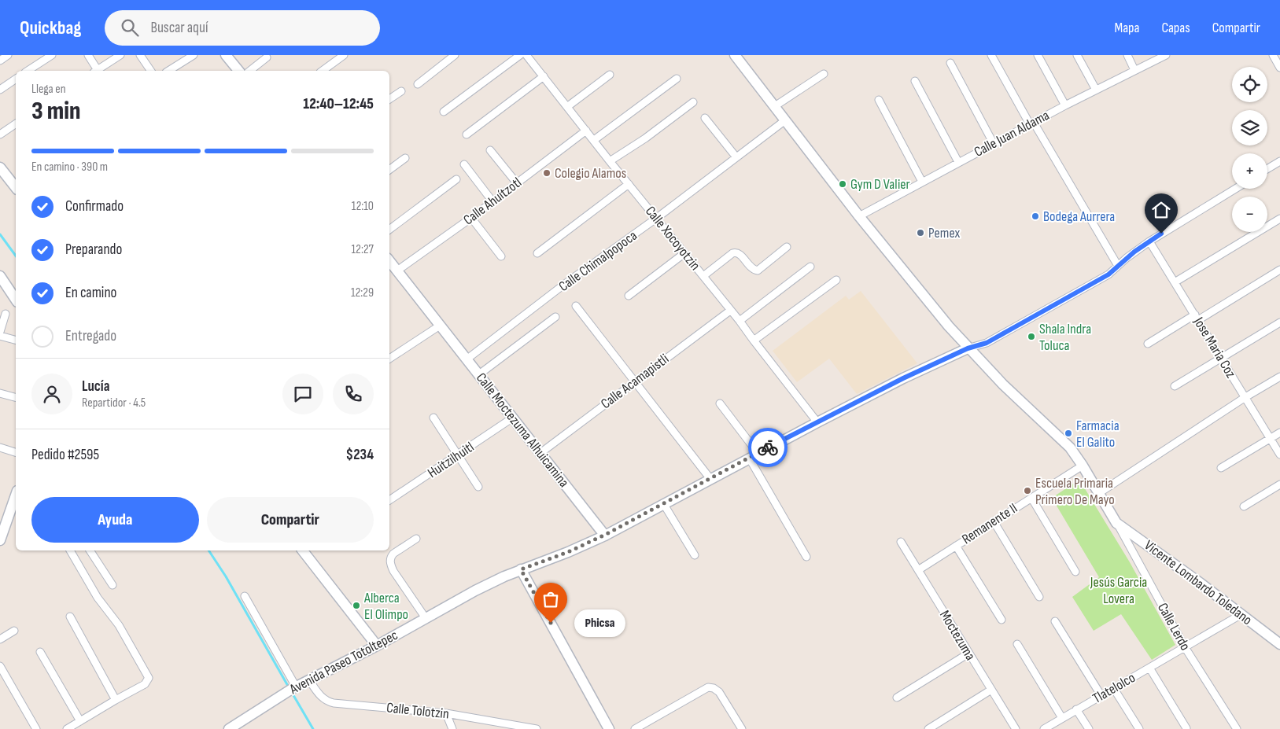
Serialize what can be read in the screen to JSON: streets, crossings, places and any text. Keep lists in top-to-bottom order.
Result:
{
  "streets": {
    "main road": ["Calle Moctezuma Alhuicamina", "Vicente Lombardo Toledano", "Avenida Paseo Totoltepec"],
    "street": [
      "Calle Juan Aldama",
      "Calle Ahuítzotl",
      "Calle Xocoyotzin",
      "Calle Chimalpopoca",
      "Jose Maria Coz",
      "Calle Acamapistli",
      "Huitzilhuitl",
      "Remanente II",
      "Calle Lerdo",
      "Moctezuma",
      "Tlatelolco",
      "Calle Tolotzin"
    ]
  },
  "crossings": [
    ["Calle Ahuítzotl", "Calle Xocoyotzin"],
    ["Calle Ahuítzotl", "Calle Moctezuma Alhuicamina"],
    ["Calle Xocoyotzin", "Calle Chimalpopoca"],
    ["Calle Xocoyotzin", "Calle Acamapistli"],
    ["Calle Xocoyotzin", "Avenida Paseo Totoltepec"],
    ["Calle Chimalpopoca", "Calle Moctezuma Alhuicamina"],
    ["Calle Acamapistli", "Calle Moctezuma Alhuicamina"],
    ["Calle Moctezuma Alhuicamina", "Huitzilhuitl"],
    ["Calle Moctezuma Alhuicamina", "Avenida Paseo Totoltepec"],
    ["Remanente II", "Moctezuma"],
    ["Vicente Lombardo Toledano", "Calle Lerdo"],
    ["Vicente Lombardo Toledano", "Tlatelolco"],
    ["Calle Lerdo", "Tlatelolco"],
    ["Avenida Paseo Totoltepec", "Calle Tolotzin"]
  ],
  "parks": ["Jesús Garcia Lovera"],
  "places": [
    "Colegio Alamos",
    "Gym D Valier",
    "Bodega Aurrera",
    "Pemex",
    "Shala Indra Toluca",
    "Farmacia El Galito",
    "Escuela Primaria Primero De Mayo",
    "Alberca El Olimpo",
    "Phicsa"
  ],
  "page": {
    "header": "Quickbag",
    "search": "Buscar aquí",
    "nav": ["Mapa", "Capas", "Compartir"],
    "map_buttons": ["+", "−"],
    "heading": ["3 min", "Llega en", "12:40–12:45"],
    "panel": [
      "Lucía",
      "Repartidor · 4.5",
      "Pedido #2595",
      "$234"
    ],
    "bar": "En camino · 390 m",
    "list": [
      ["Confirmado", "12:10"],
      ["Preparando", "12:27"],
      ["En camino", "12:29"],
      "Entregado"
    ],
    "buttons": ["Ayuda", "Compartir"],
    "bubble": "Phicsa"
  }
}
